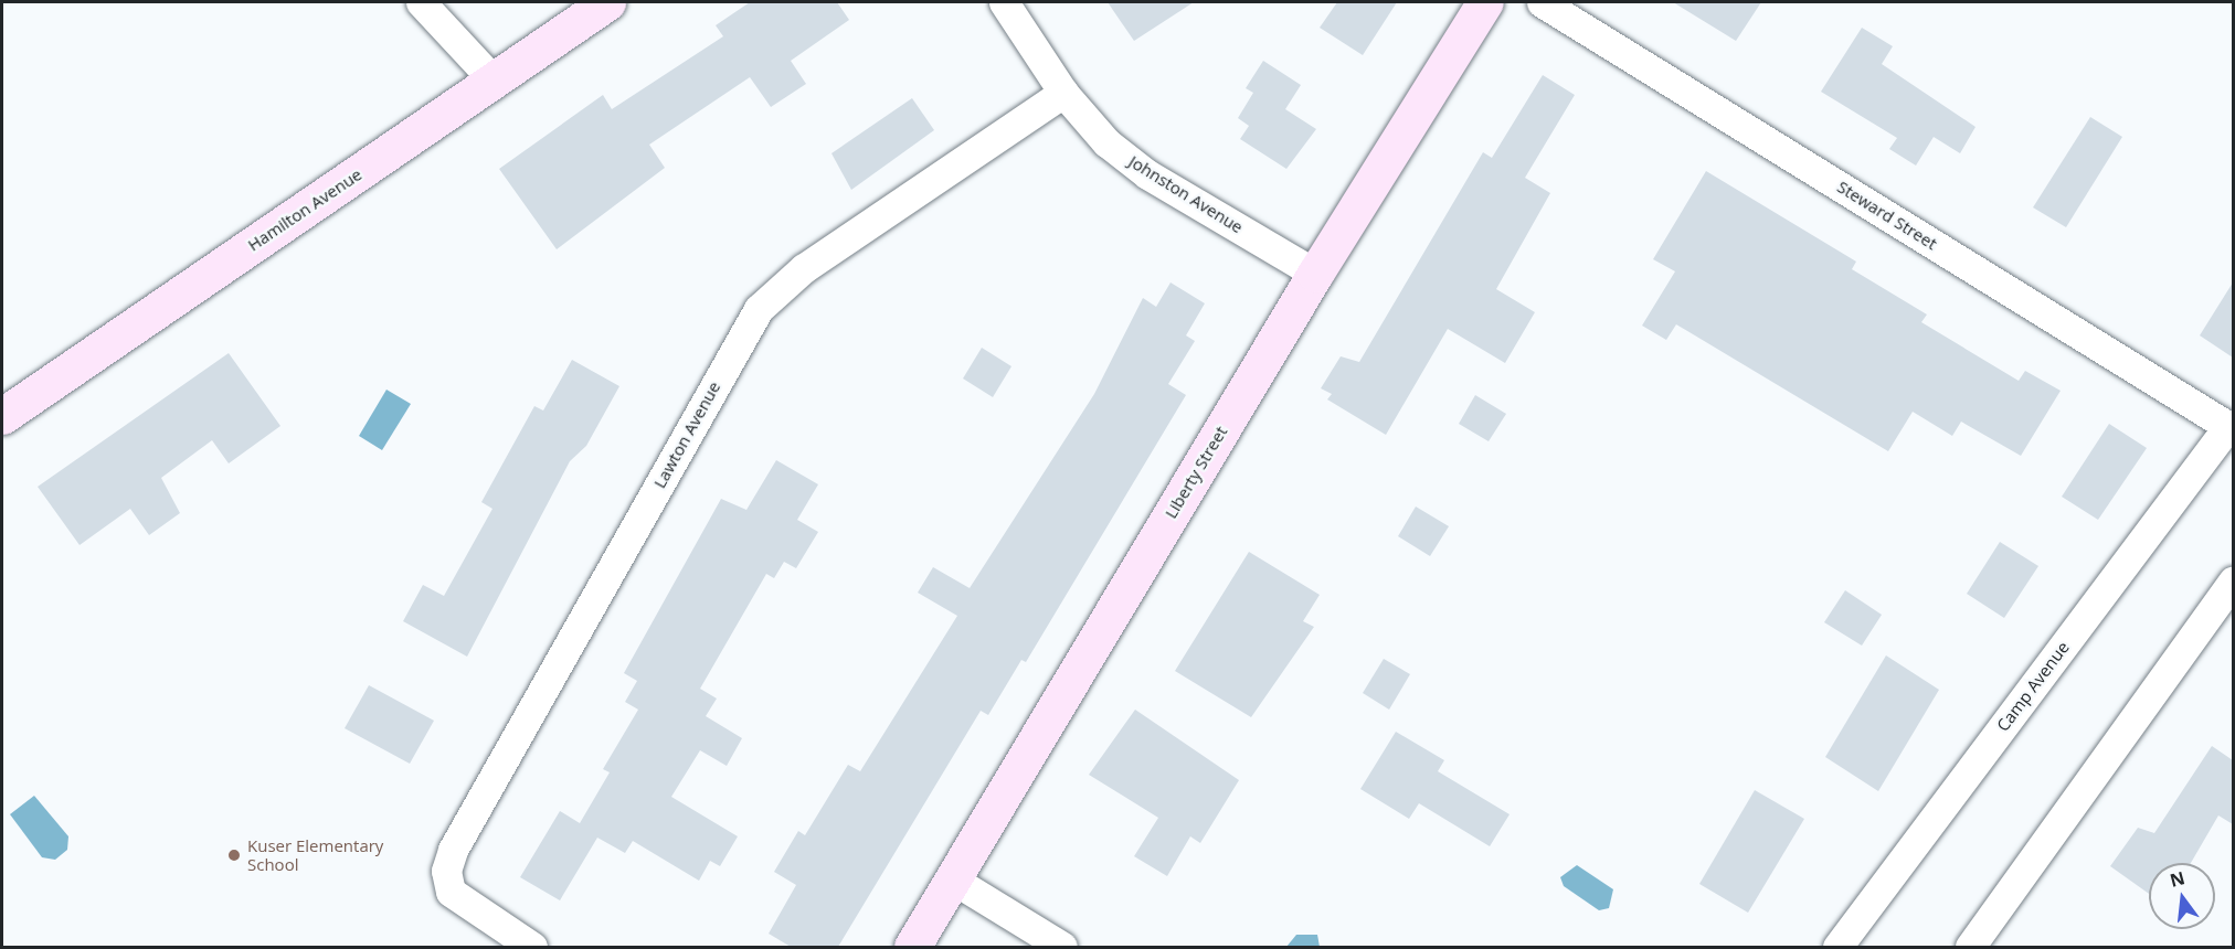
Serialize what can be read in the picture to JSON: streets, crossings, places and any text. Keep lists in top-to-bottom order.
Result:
{
  "streets": {
    "street": [
      "Johnston Avenue",
      "Hamilton Avenue",
      "Steward Street",
      "Lawton Avenue",
      "Liberty Street",
      "Camp Avenue"
    ]
  },
  "crossings": [
    ["Johnston Avenue", "Lawton Avenue"],
    ["Johnston Avenue", "Liberty Street"],
    ["Steward Street", "Camp Avenue"]
  ],
  "places": ["Kuser Elementary School"],
  "north": "top"
}
